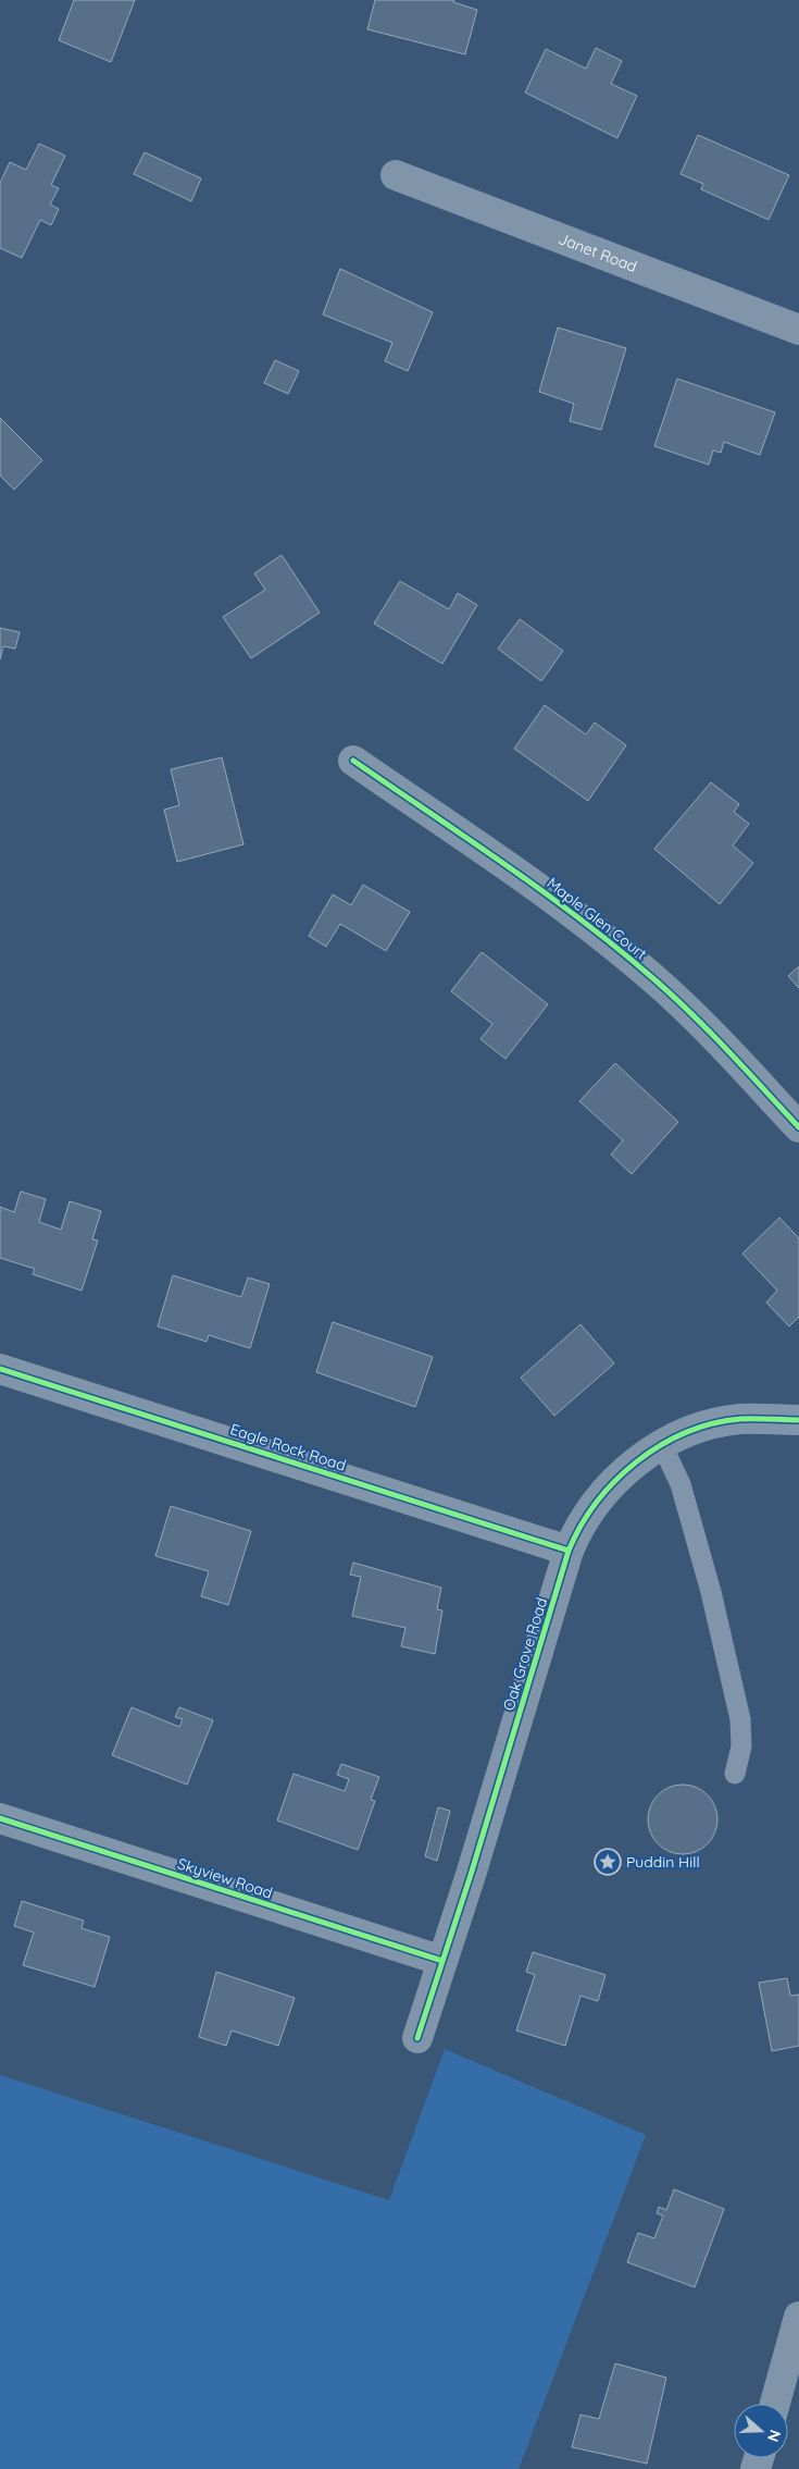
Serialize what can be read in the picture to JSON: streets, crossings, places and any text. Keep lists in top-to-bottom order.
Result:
{
  "streets": {
    "street": [
      "Janet Road",
      "Maple Glen Court",
      "Eagle Rock Road",
      "Oak Grove Road",
      "Skyview Road"
    ]
  },
  "crossings": [
    ["Eagle Rock Road", "Oak Grove Road"],
    ["Oak Grove Road", "Skyview Road"]
  ],
  "places": {
    "place": ["Puddin Hill"]
  },
  "north": "right"
}
